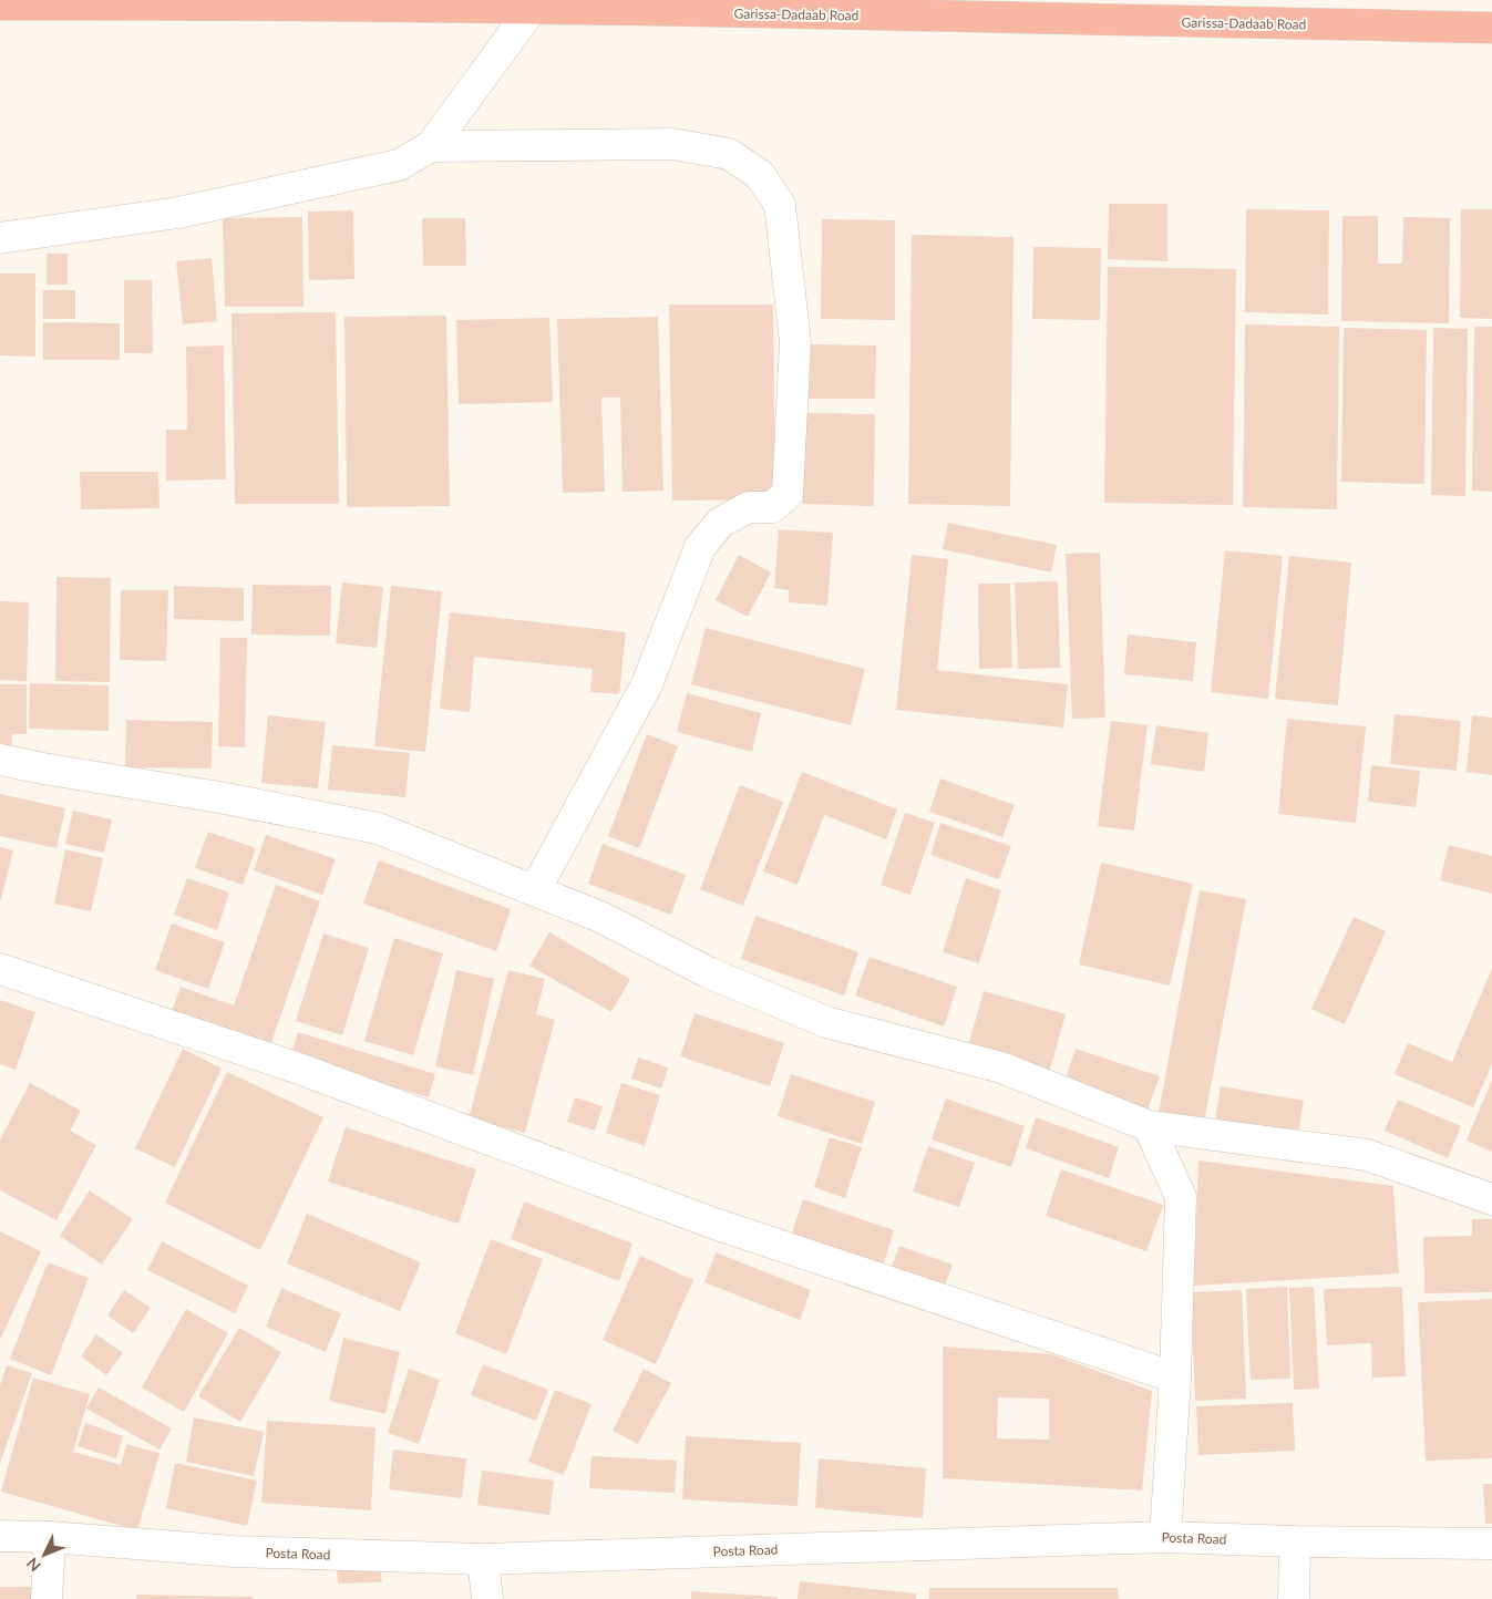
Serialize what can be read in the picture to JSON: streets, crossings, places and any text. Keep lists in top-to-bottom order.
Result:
{
  "streets": {
    "highway": ["Garissa-Dadaab Road"],
    "street": ["Posta Road"]
  },
  "north": "bottom left"
}
